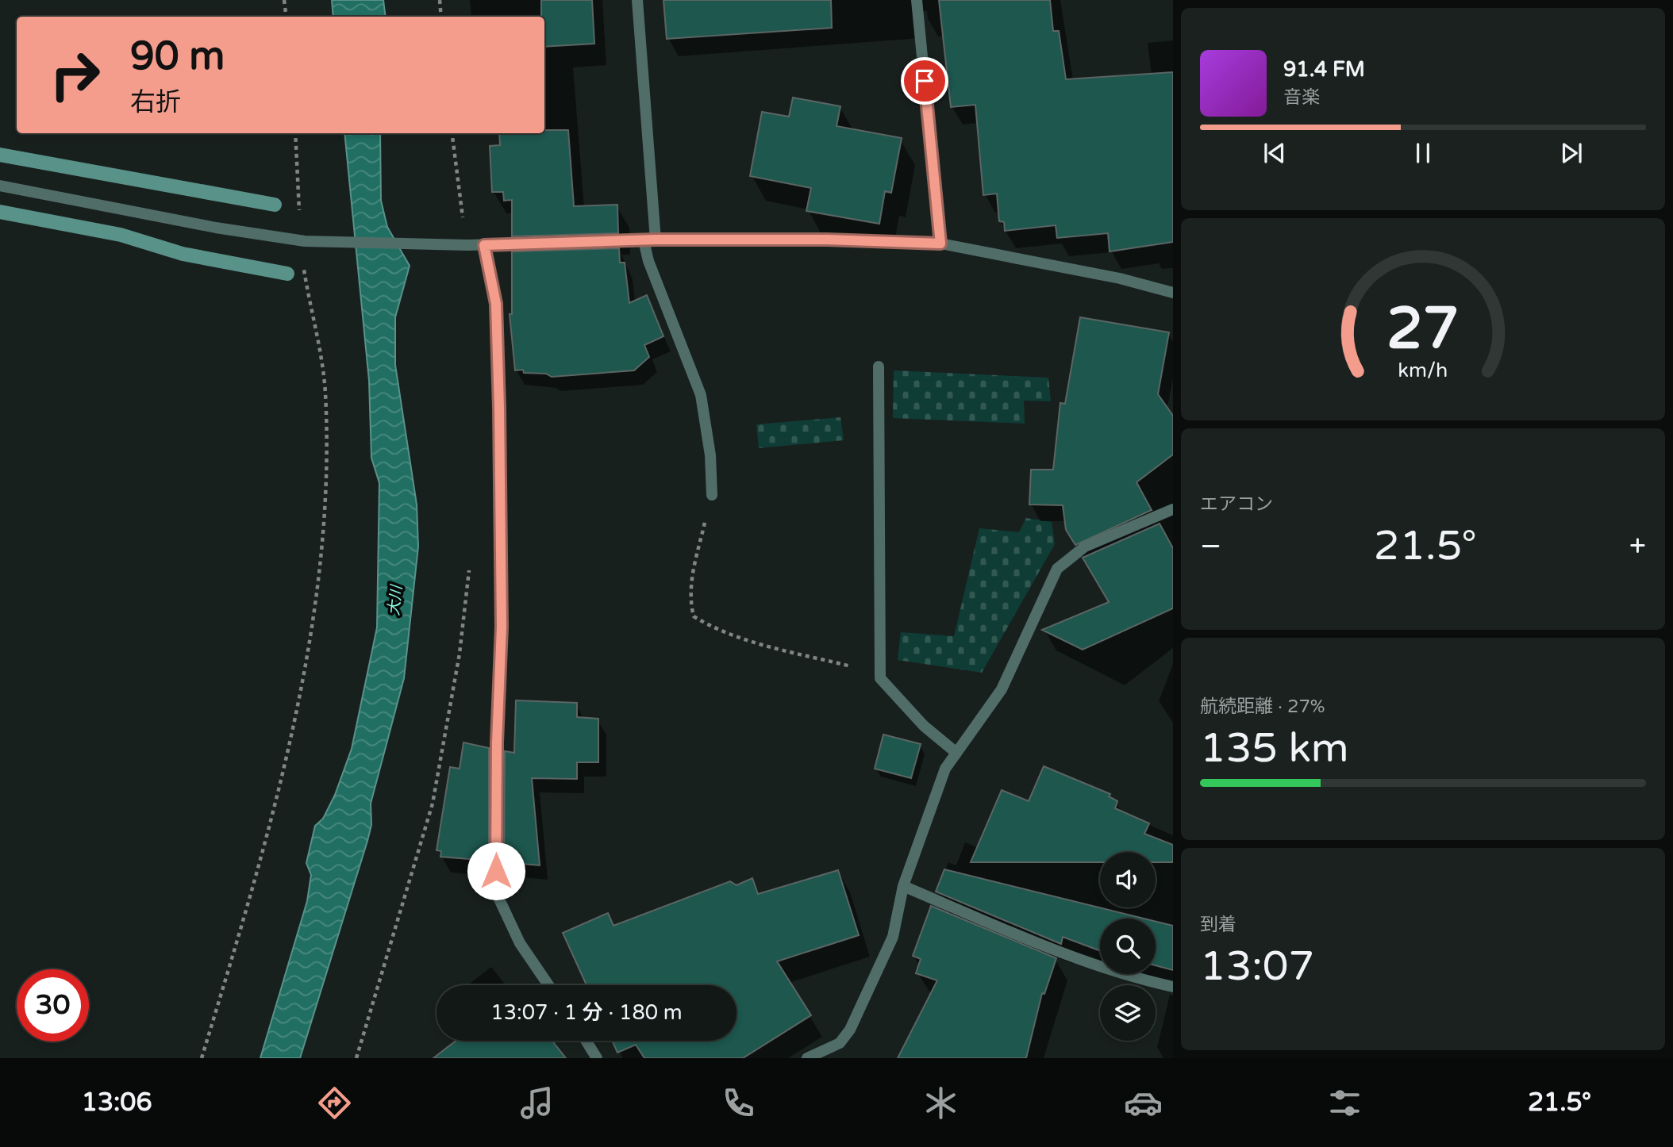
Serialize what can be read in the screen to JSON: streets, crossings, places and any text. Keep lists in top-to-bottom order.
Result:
{
  "water": ["大川"],
  "page": {
    "turn": ["90 m", "右折"],
    "song": ["91.4 FM", "音楽"],
    "tile": [
      "エアコン",
      ["航続距離 · 27%", "135 km"],
      ["到着", "13:07"]
    ],
    "heat": ["−", "21.5°", "+"],
    "limit": "30",
    "trip": "13:07 · 1 分 · 180 m",
    "tabs": ["13:06", "21.5°"],
    "gauge": ["27", "km/h"]
  }
}
